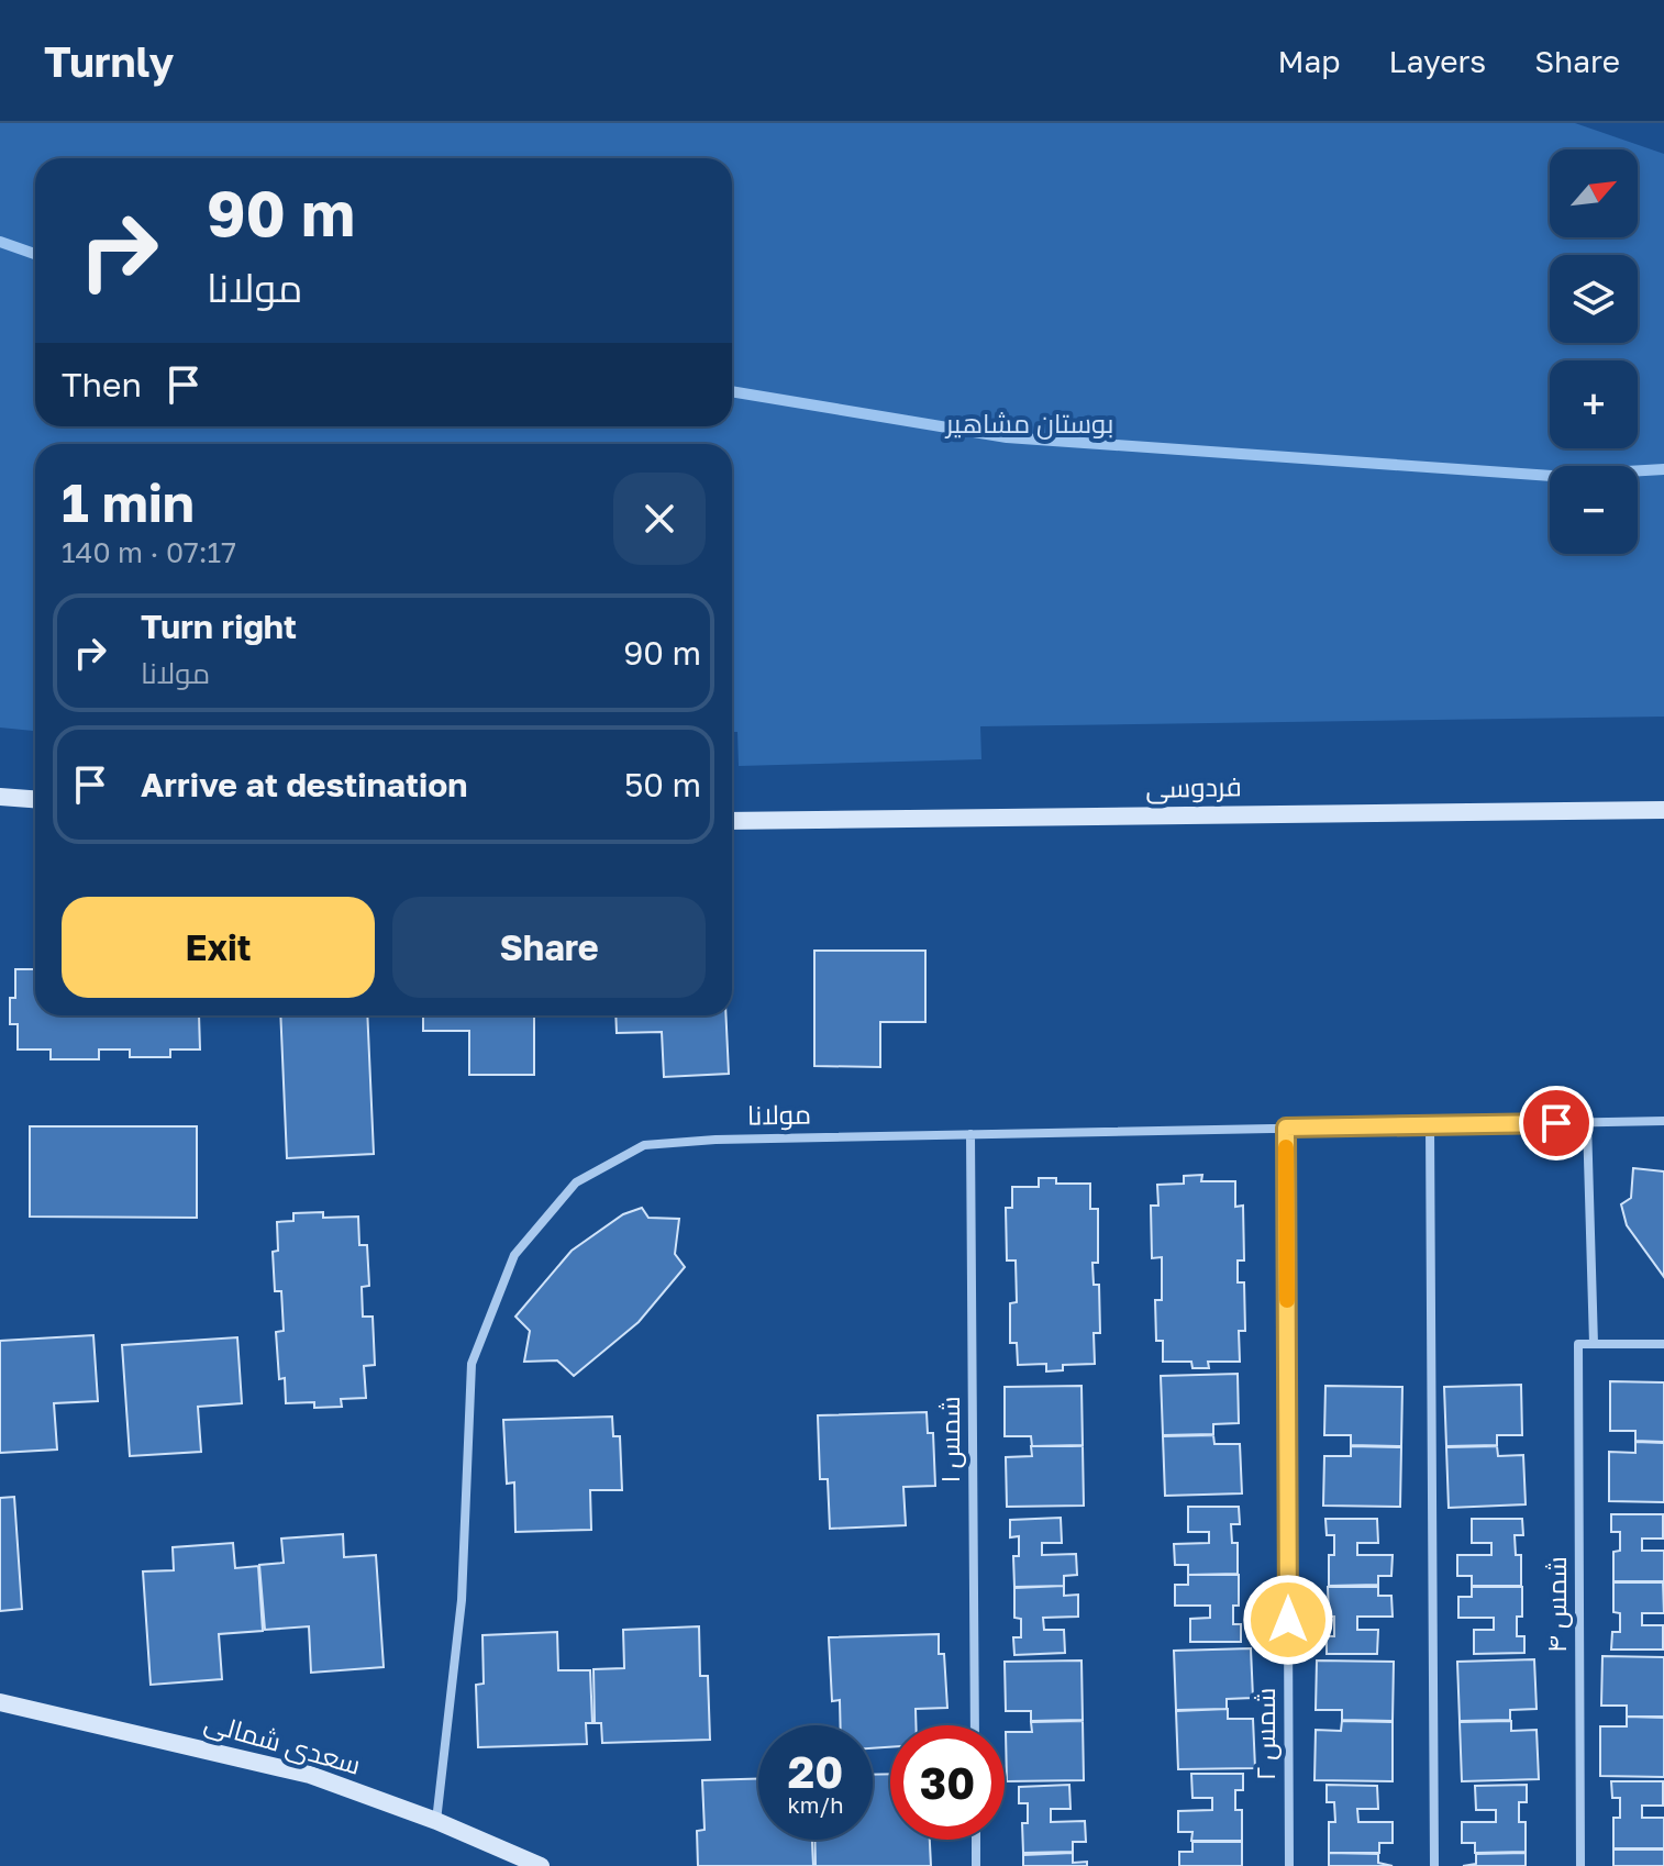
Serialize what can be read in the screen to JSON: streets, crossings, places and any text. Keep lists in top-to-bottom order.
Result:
{
  "streets": {
    "main road": ["فردوسی", "سعدی شمالی"],
    "street": [
      "مولانا",
      "شمس ۱",
      "شمس ۴",
      "شمس ۲"
    ]
  },
  "crossings": [
    ["مولانا", "شمس ۱"],
    ["مولانا", "شمس ۲"],
    ["مولانا", "سعدی شمالی"]
  ],
  "parks": ["بوستان مشاهیر"],
  "north": "top right",
  "page": {
    "header": "Turnly",
    "nav": ["Map", "Layers", "Share"],
    "map_buttons": ["+", "−"],
    "turn": ["90 m", "مولانا"],
    "then": "Then",
    "heading": ["1 min", "140 m · 07:17"],
    "list": [
      {
        "name": "Turn right",
        "note": "مولانا",
        "value": "90 m"
      },
      {
        "name": "Arrive at destination",
        "value": "50 m"
      }
    ],
    "buttons": ["Exit", "Share"],
    "speed": "20 km/h",
    "limit": "30"
  }
}
